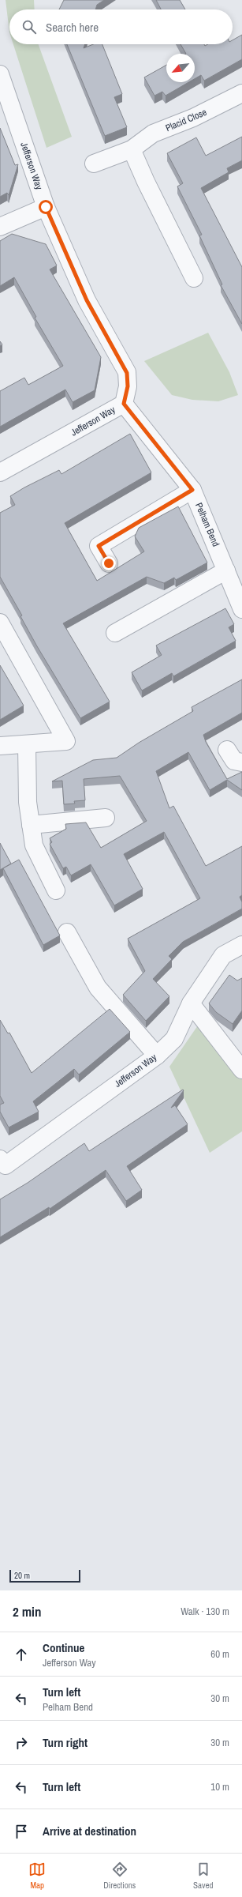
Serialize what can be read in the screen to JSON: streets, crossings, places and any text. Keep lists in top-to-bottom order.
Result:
{
  "streets": {
    "street": ["Placid Close", "Jefferson Way", "Pelham Bend"]
  },
  "crossings": [
    ["Jefferson Way", "Pelham Bend"]
  ],
  "scale_bar": "20 m",
  "north": "bottom left",
  "page": {
    "search": "Search here",
    "scale": "20 m",
    "heading": ["2 min", "Walk · 130 m"],
    "list": [
      ["Continue", "Jefferson Way", "60 m"],
      ["Turn left", "Pelham Bend", "30 m"],
      ["Turn right", "30 m"],
      ["Turn left", "10 m"],
      "Arrive at destination"
    ],
    "nav": ["Map", "Directions", "Saved"]
  }
}
